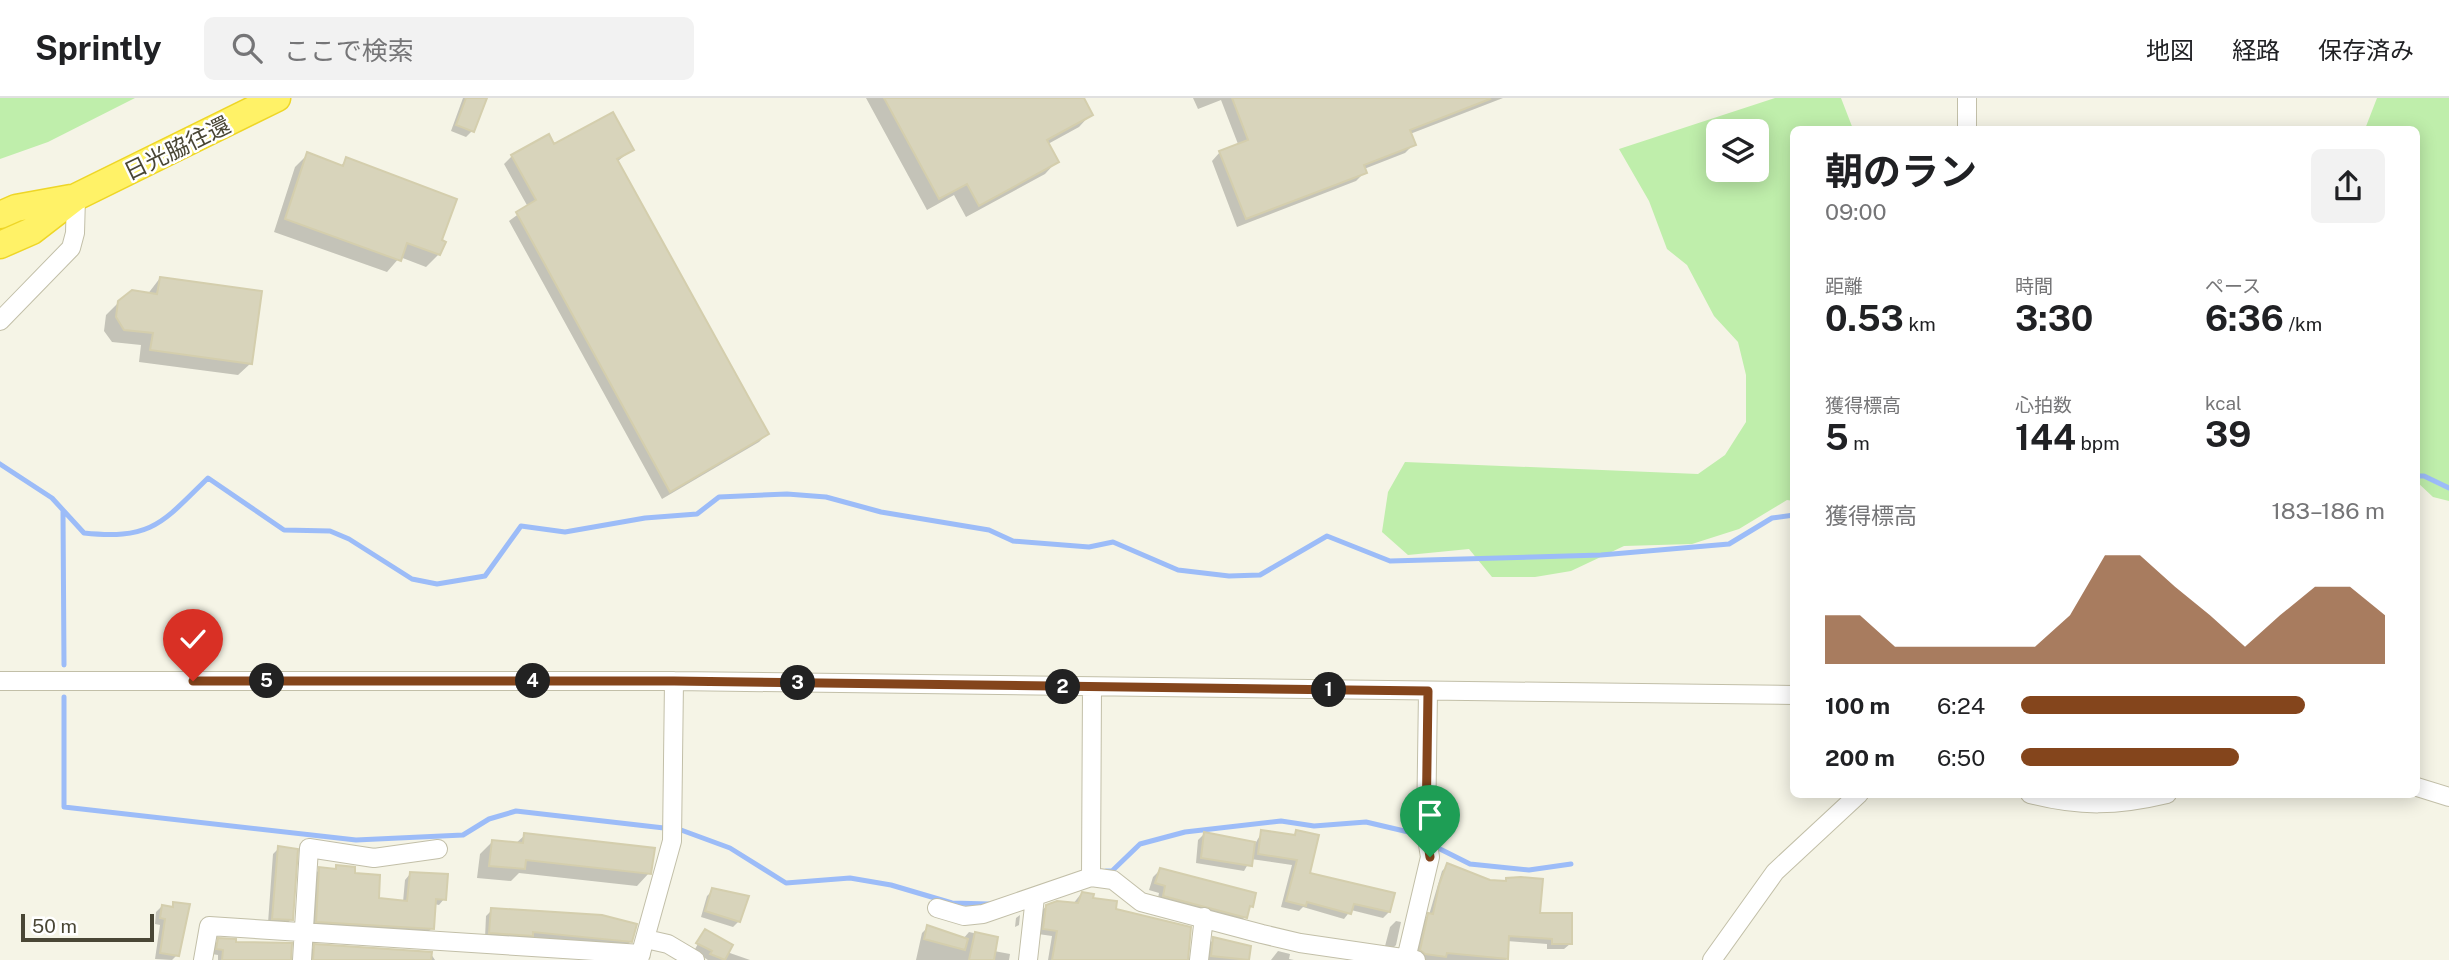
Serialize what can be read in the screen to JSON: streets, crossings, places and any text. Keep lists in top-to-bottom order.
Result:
{
  "streets": {
    "highway": ["日光脇往還"]
  },
  "scale_bar": "50 m",
  "page": {
    "header": "Sprintly",
    "search": "ここで検索",
    "nav": ["地図", "経路", "保存済み"],
    "heading": ["朝のラン", "09:00"],
    "stats": [
      ["距離", "0.53 km"],
      ["時間", "3:30"],
      ["ペース", "6:36 /km"],
      ["獲得標高", "5 m"],
      ["心拍数", "144 bpm"],
      ["kcal", "39"]
    ],
    "chart": ["獲得標高", "183–186 m"],
    "pins": [
      "4",
      "5",
      "3",
      "2",
      "1"
    ],
    "list": [
      {
        "name": "100 m",
        "note": "6:24"
      },
      {
        "name": "200 m",
        "note": "6:50"
      }
    ],
    "scale": "50 m"
  }
}
